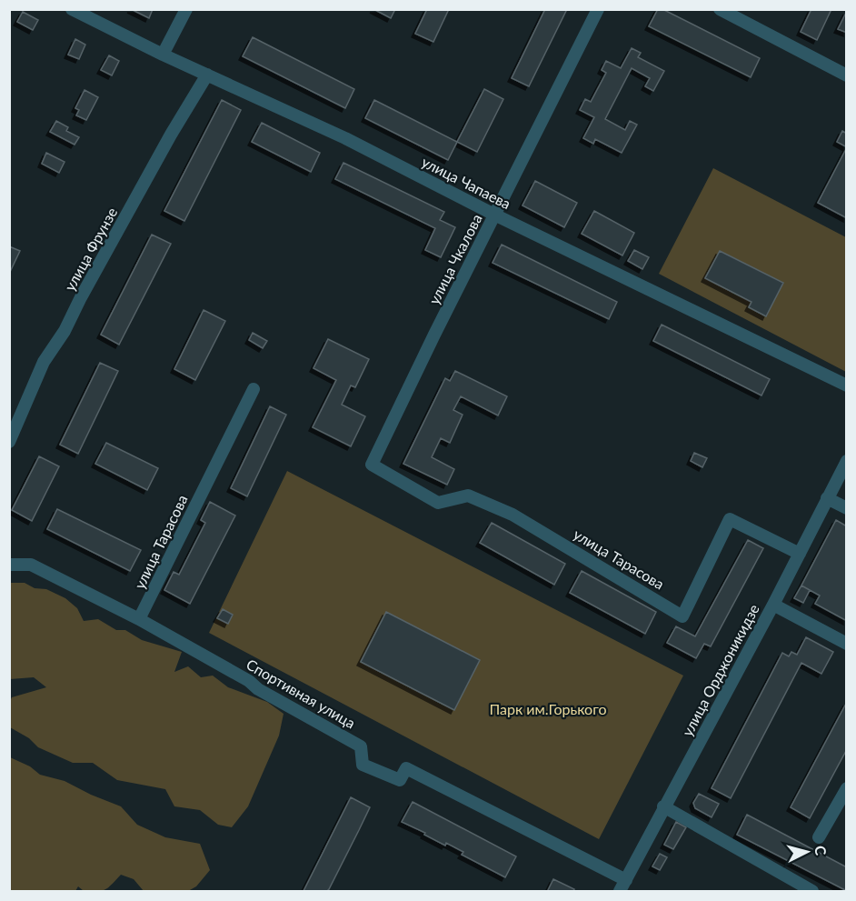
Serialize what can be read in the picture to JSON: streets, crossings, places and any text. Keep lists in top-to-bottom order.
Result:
{
  "streets": {
    "street": [
      "улица Чапаева",
      "улица Фрунзе",
      "улица Чкалова",
      "улица Тарасова",
      "улица Орджоникидзе",
      "Спортивная улица"
    ]
  },
  "crossings": [
    ["улица Чапаева", "улица Фрунзе"],
    ["улица Чапаева", "улица Чкалова"],
    ["улица Чкалова", "улица Тарасова"],
    ["улица Тарасова", "улица Орджоникидзе"],
    ["улица Тарасова", "Спортивная улица"],
    ["улица Орджоникидзе", "Спортивная улица"]
  ],
  "parks": ["Парк им.Горького"],
  "north": "right"
}
